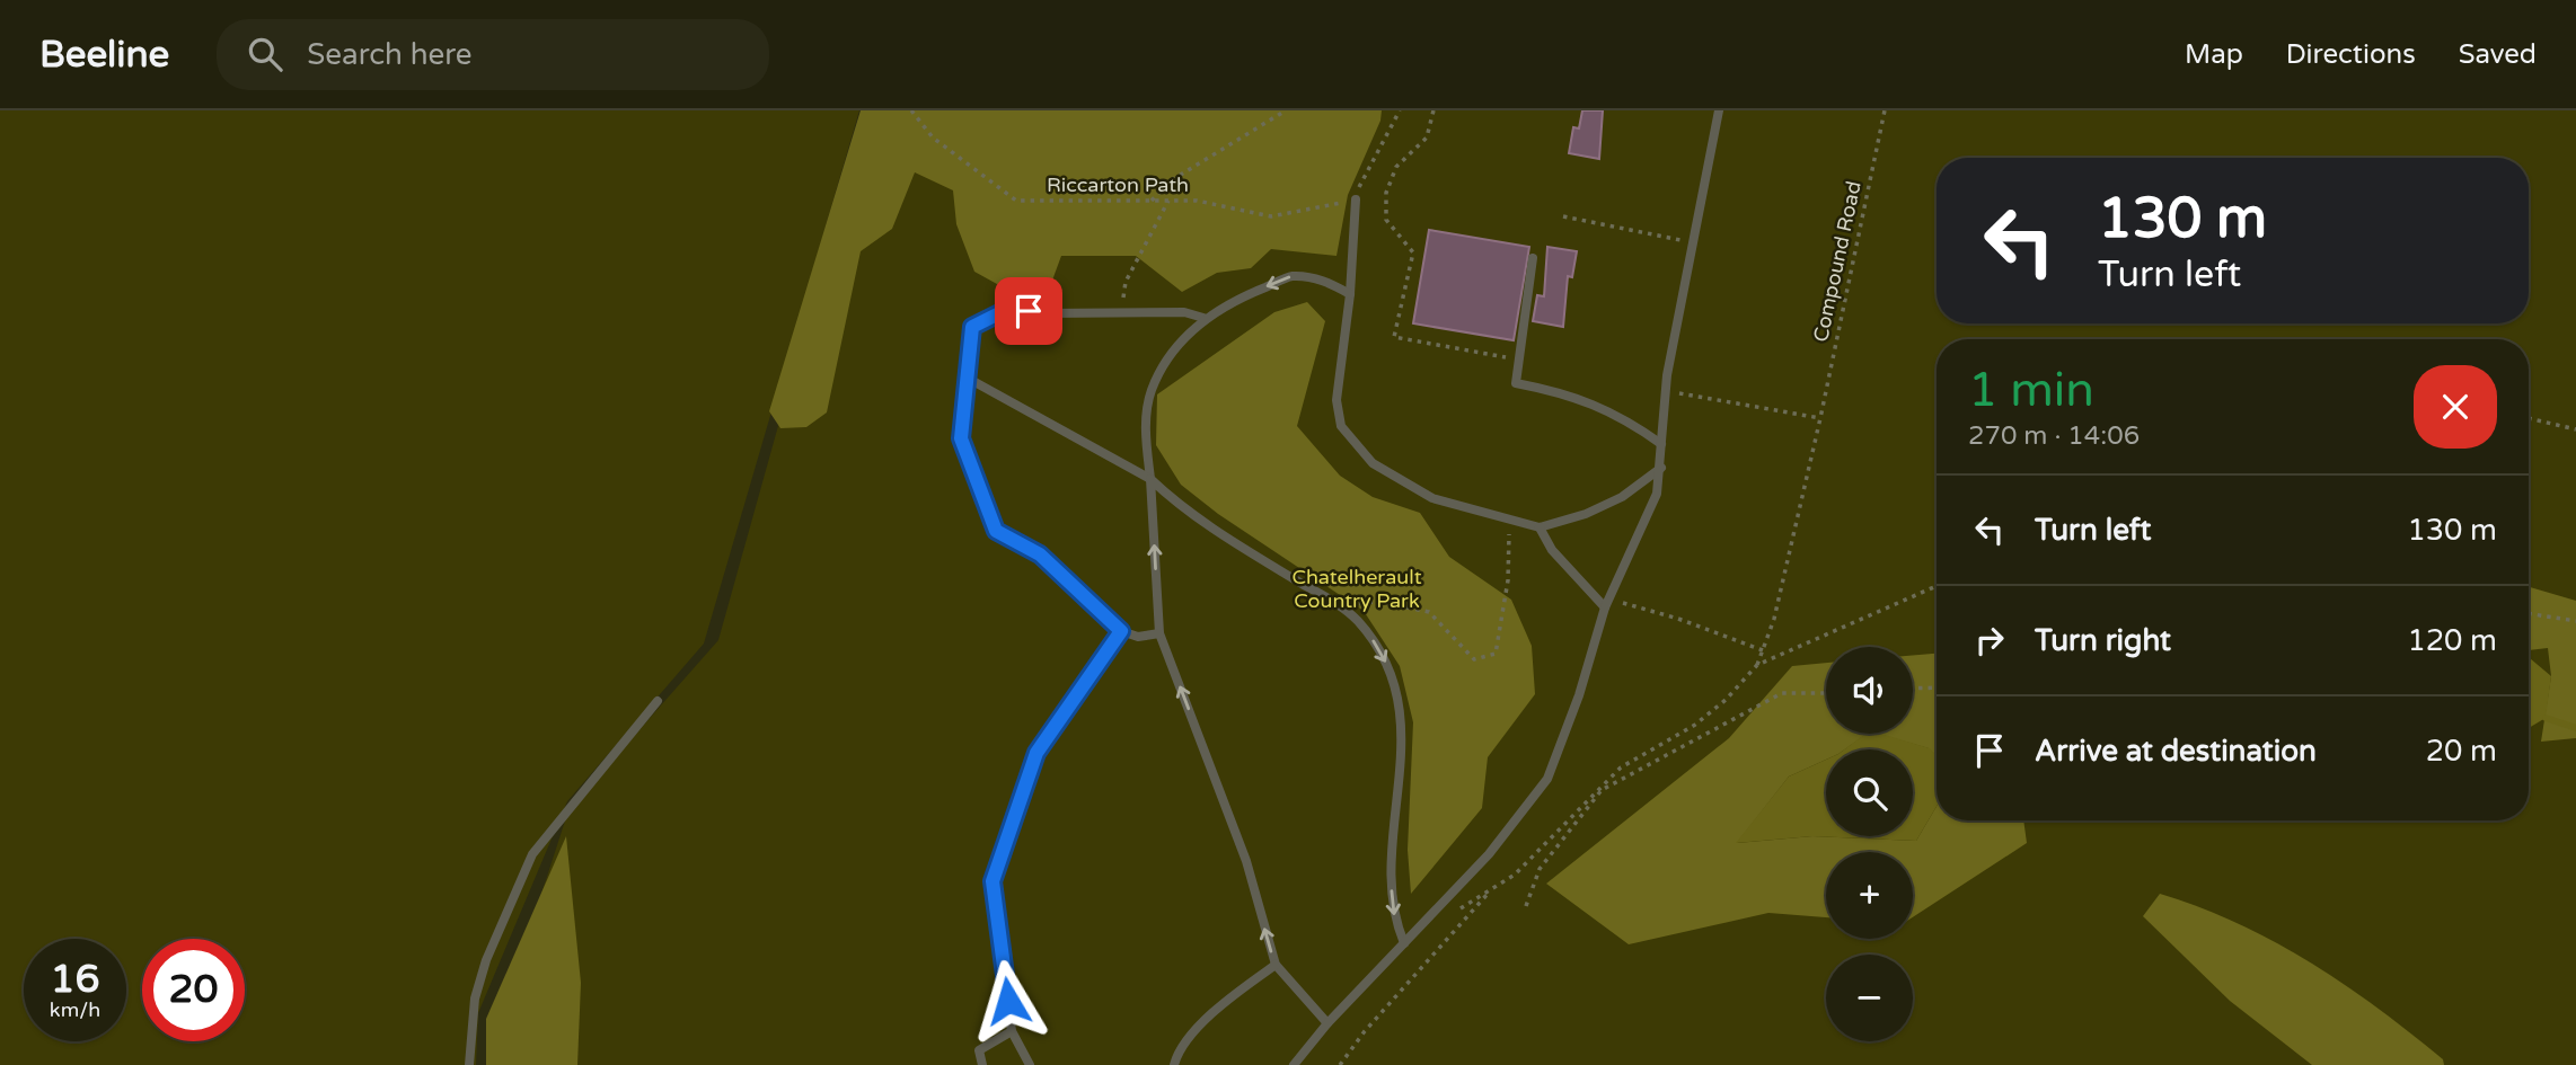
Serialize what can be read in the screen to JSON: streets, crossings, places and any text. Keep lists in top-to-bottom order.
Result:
{
  "streets": {
    "path": ["Riccarton Path", "Compound Road"]
  },
  "parks": ["Chatelherault Country Park"],
  "page": {
    "header": "Beeline",
    "search": "Search here",
    "nav": ["Map", "Directions", "Saved"],
    "turn": ["130 m", "Turn left"],
    "heading": ["1 min", "270 m · 14:06"],
    "list": [
      {
        "name": "Turn left",
        "value": "130 m"
      },
      {
        "name": "Turn right",
        "value": "120 m"
      },
      {
        "name": "Arrive at destination",
        "value": "20 m"
      }
    ],
    "map_buttons": ["+", "−"],
    "speed": "16 km/h",
    "limit": "20"
  }
}
